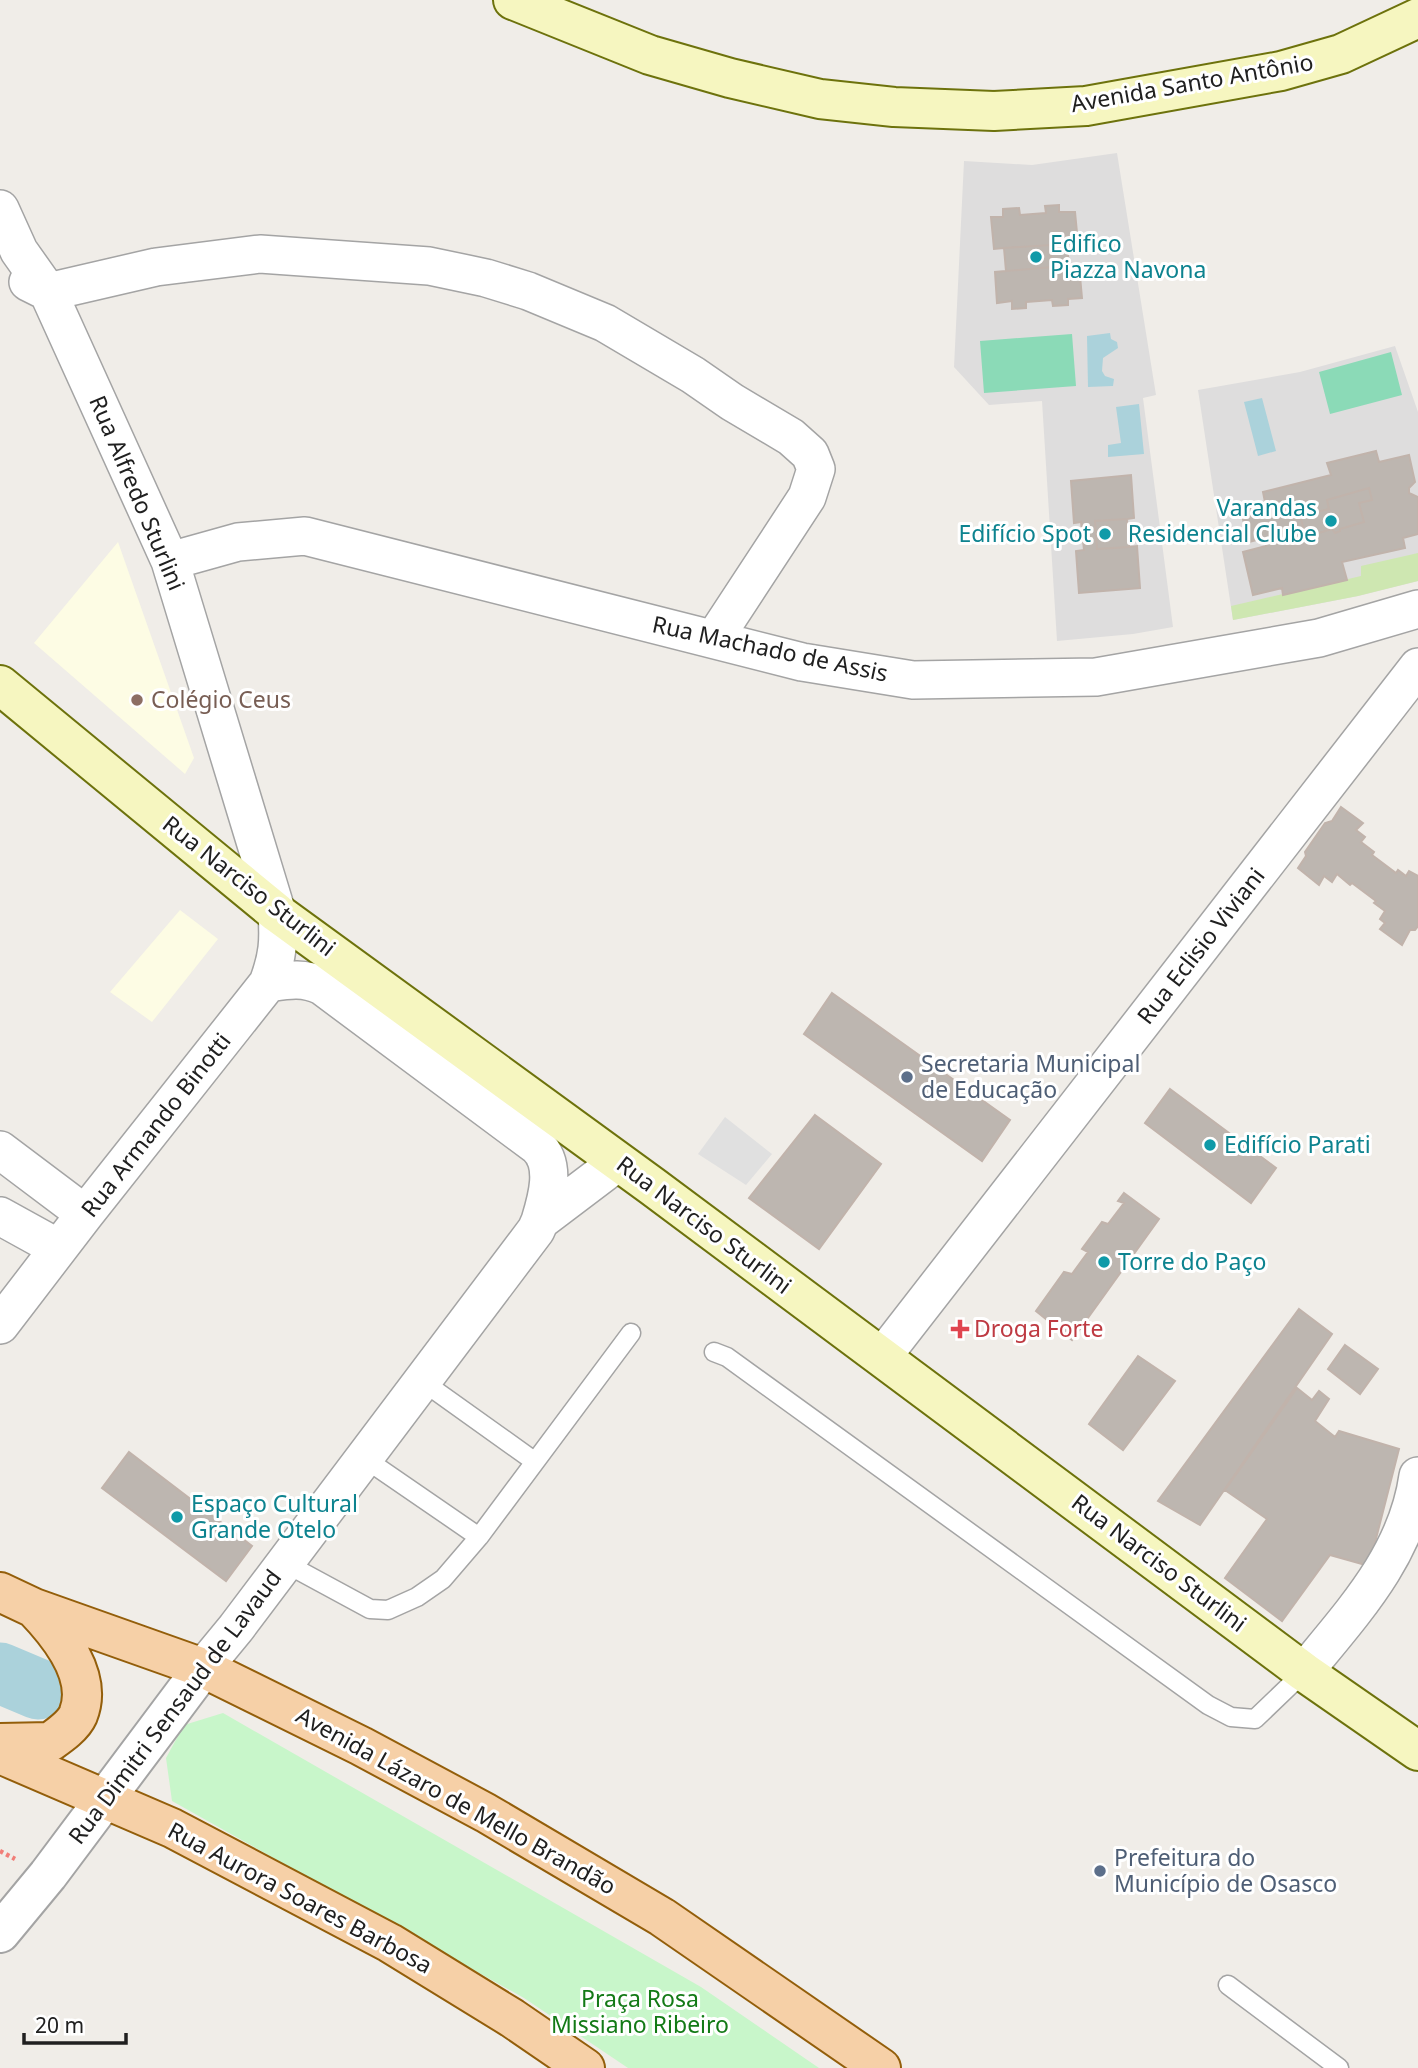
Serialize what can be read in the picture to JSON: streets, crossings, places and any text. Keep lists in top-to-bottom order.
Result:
{
  "streets": {
    "main road": [
      "Avenida Santo Antônio",
      "Rua Narciso Sturlini",
      "Avenida Lázaro de Mello Brandão",
      "Rua Aurora Soares Barbosa"
    ],
    "street": [
      "Rua Alfredo Sturlini",
      "Rua Machado de Assis",
      "Rua Eclisio Viviani",
      "Rua Armando Binotti",
      "Rua Dimitri Sensaud de Lavaud"
    ]
  },
  "crossings": [
    ["Rua Alfredo Sturlini", "Rua Machado de Assis"],
    ["Rua Alfredo Sturlini", "Rua Narciso Sturlini"],
    ["Rua Alfredo Sturlini", "Rua Armando Binotti"],
    ["Rua Narciso Sturlini", "Rua Eclisio Viviani"],
    ["Rua Narciso Sturlini", "Rua Armando Binotti"],
    ["Rua Narciso Sturlini", "Rua Dimitri Sensaud de Lavaud"],
    ["Rua Dimitri Sensaud de Lavaud", "Avenida Lázaro de Mello Brandão"],
    ["Rua Dimitri Sensaud de Lavaud", "Rua Aurora Soares Barbosa"]
  ],
  "parks": ["Praça Rosa Missiano Ribeiro"],
  "places": {
    "other": [
      "Edifico Piazza Navona",
      "Varandas Residencial Clube",
      "Edifício Spot",
      "Colégio Ceus",
      "Secretaria Municipal de Educação",
      "Edifício Parati",
      "Torre do Paço",
      "Espaço Cultural Grande Otelo",
      "Prefeitura do Município de Osasco"
    ],
    "health": ["Droga Forte"]
  },
  "scale_bar": "20 m"
}
